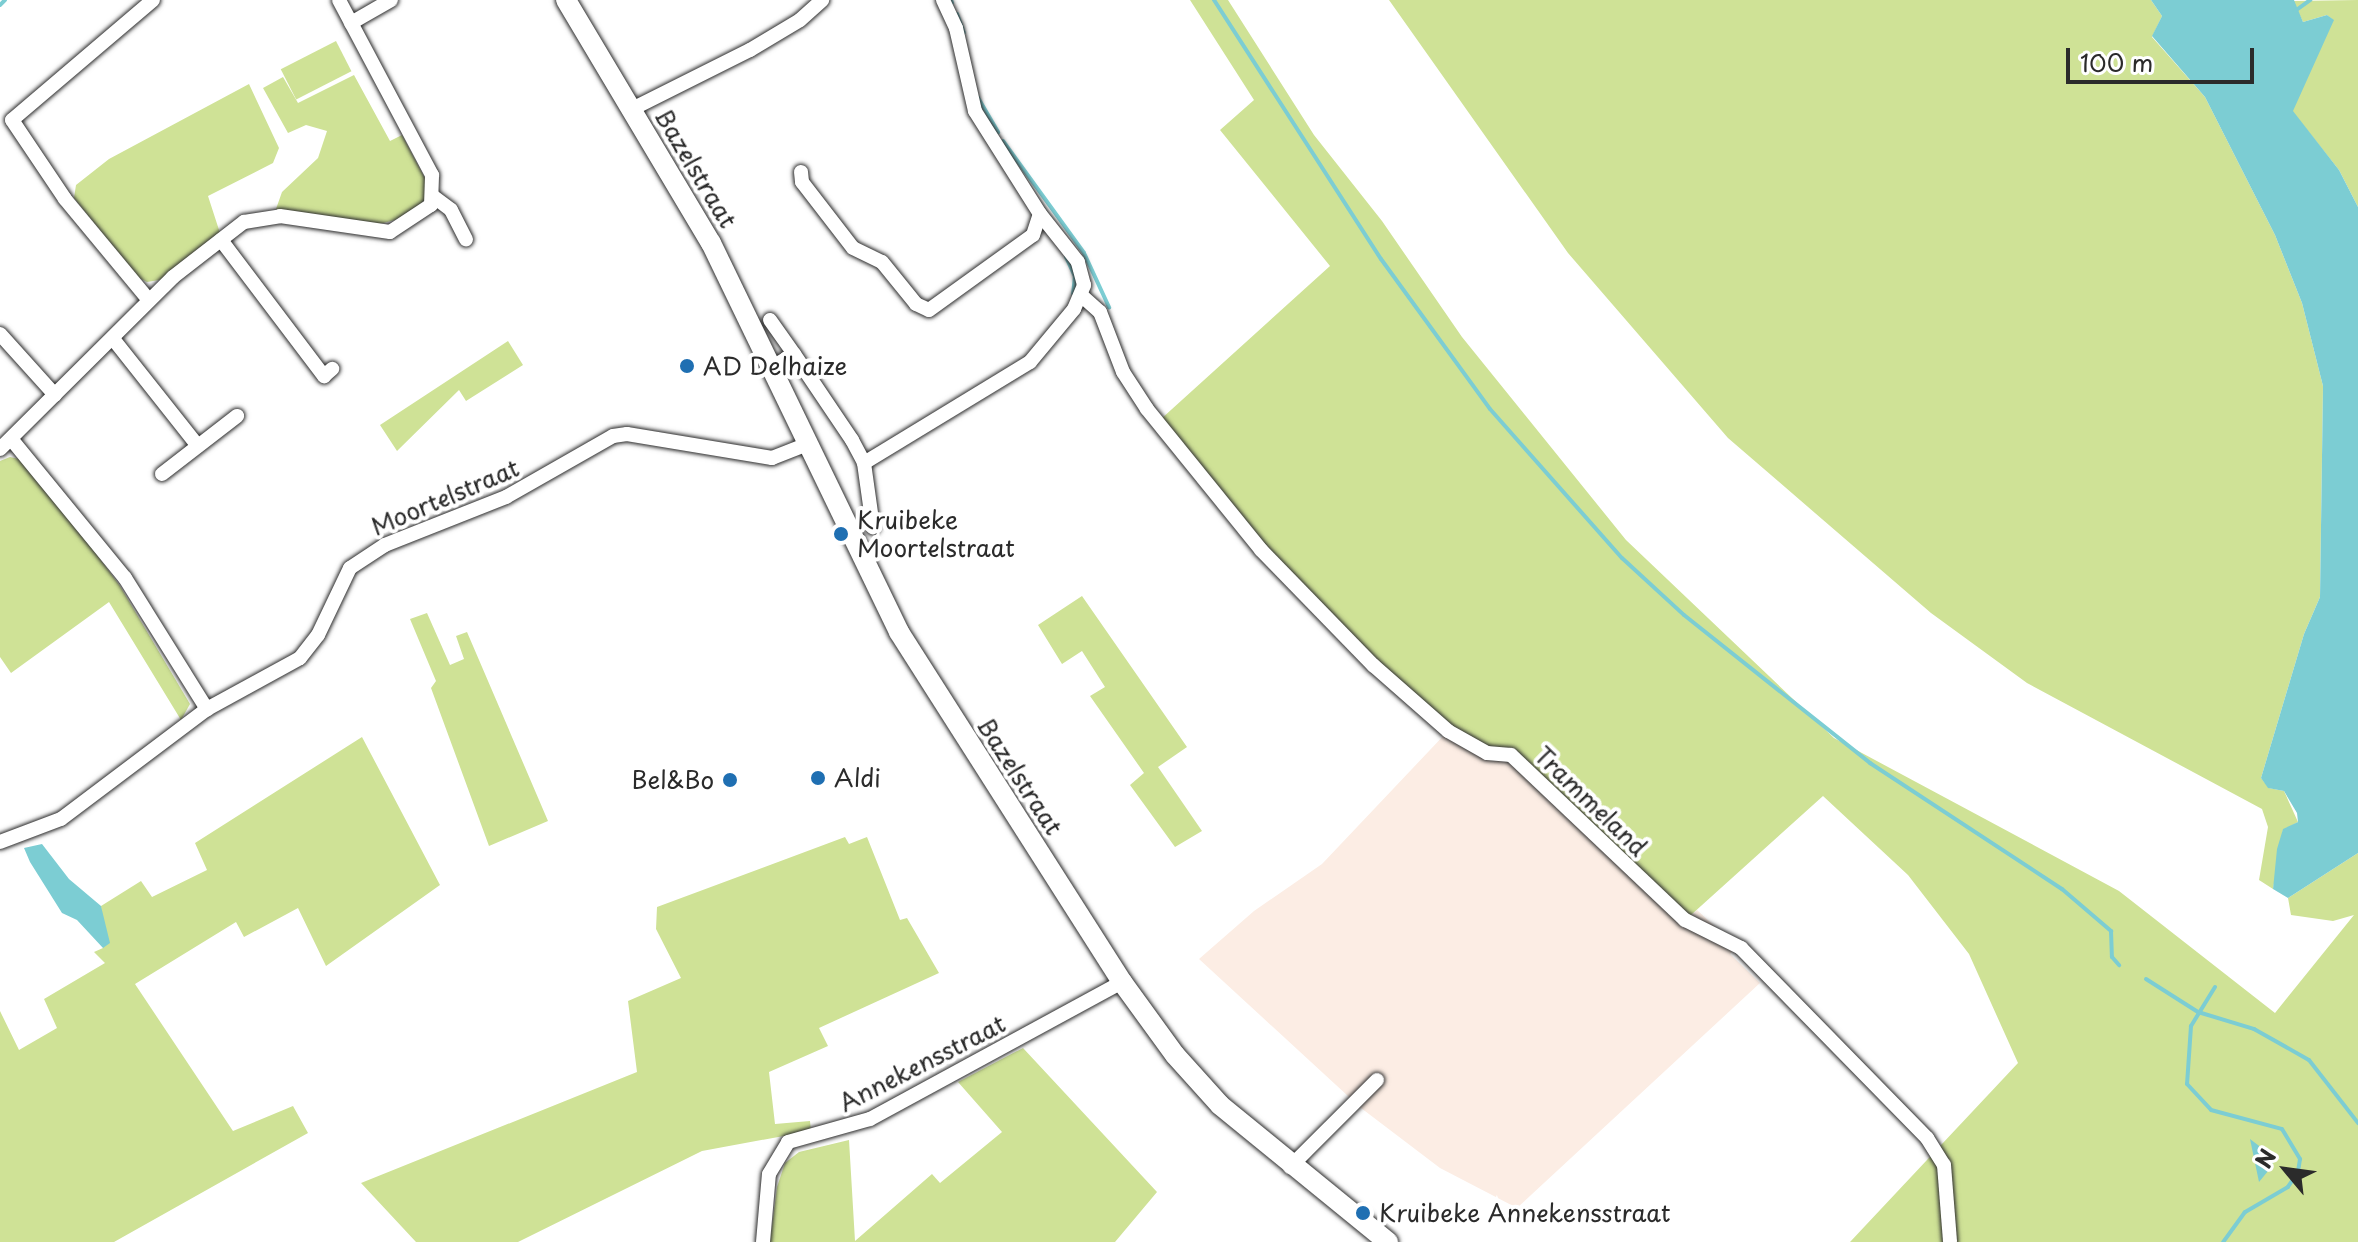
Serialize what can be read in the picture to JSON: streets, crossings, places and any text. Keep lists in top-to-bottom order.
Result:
{
  "streets": {
    "main road": ["Bazelstraat"],
    "street": ["Moortelstraat", "Trammeland", "Annekensstraat"]
  },
  "crossings": [
    ["Bazelstraat", "Moortelstraat"],
    ["Bazelstraat", "Annekensstraat"]
  ],
  "places": [
    "AD Delhaize",
    "Kruibeke Moortelstraat",
    "Aldi",
    "Bel&Bo",
    "Kruibeke Annekensstraat"
  ],
  "scale_bar": "100 m",
  "north": "top left"
}
